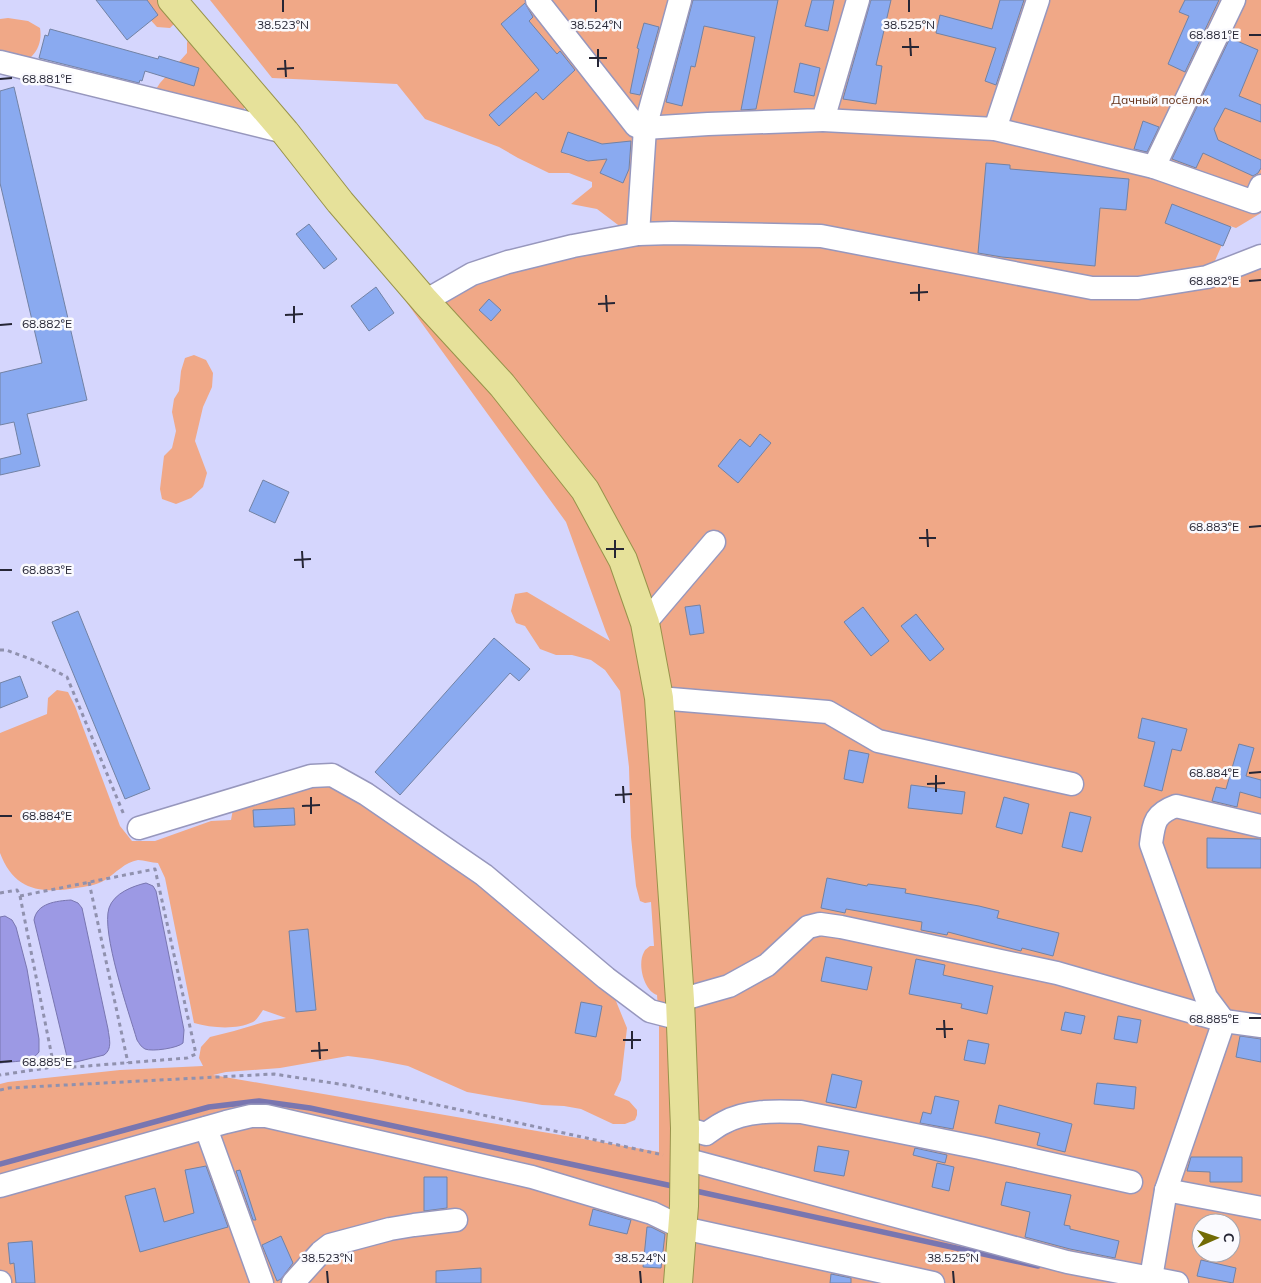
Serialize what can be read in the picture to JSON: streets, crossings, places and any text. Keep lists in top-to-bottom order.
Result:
{
  "parks": ["Дачный посёлок"],
  "north": "right",
  "coordinates": [
    "38.523°N",
    "38.524°N",
    "38.525°N",
    "68.881°E",
    "68.882°E",
    "68.883°E",
    "68.884°E",
    "68.885°E"
  ]
}
